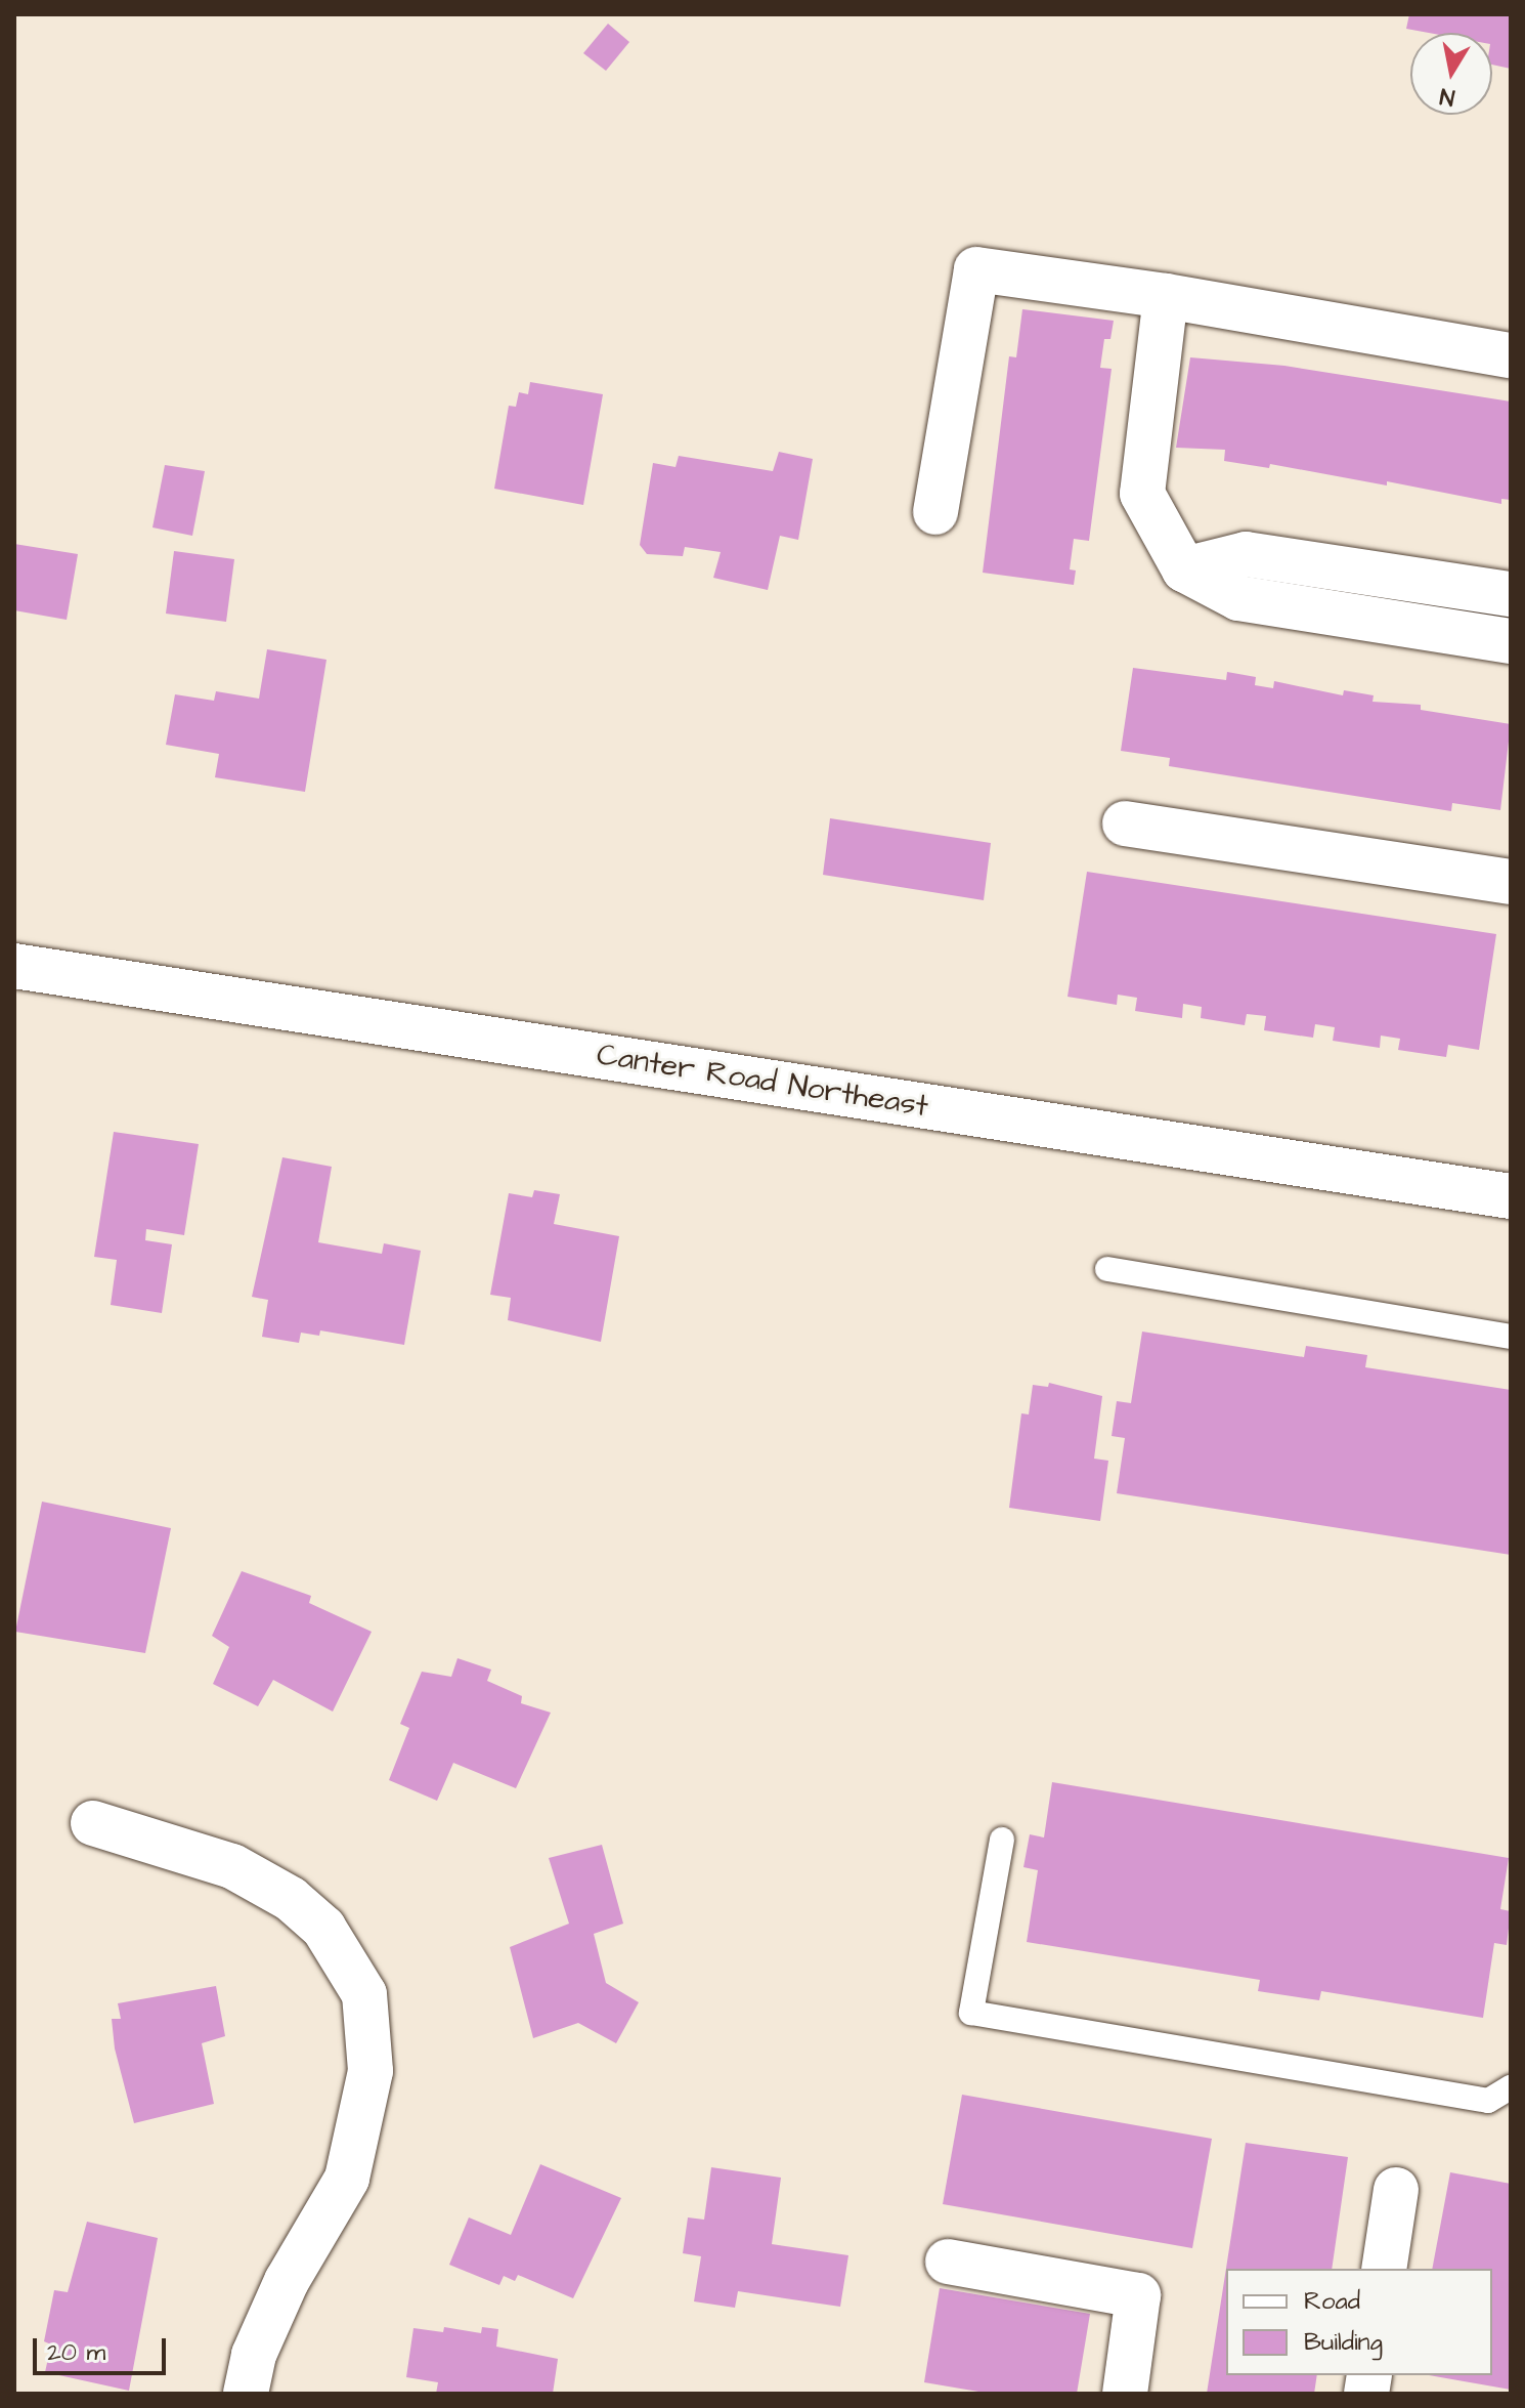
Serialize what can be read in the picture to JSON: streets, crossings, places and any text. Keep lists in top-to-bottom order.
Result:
{
  "streets": {
    "street": ["Canter Road Northeast"]
  },
  "legend": ["Road", "Building"],
  "scale_bar": "20 m",
  "north": "bottom"
}
